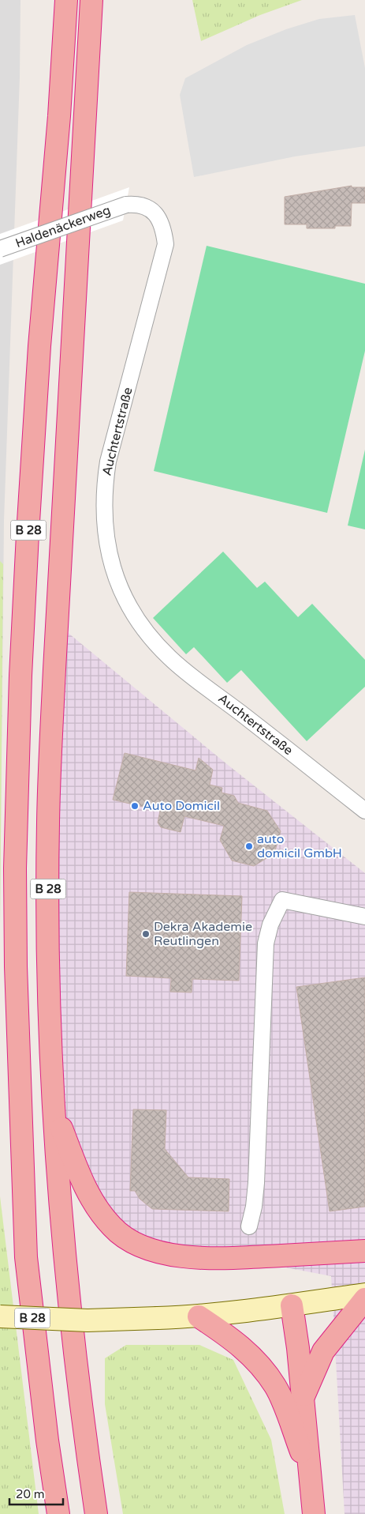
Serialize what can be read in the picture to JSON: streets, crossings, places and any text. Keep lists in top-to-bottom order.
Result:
{
  "streets": {
    "highway": ["B 28"],
    "street": ["Haldenäckerweg", "Auchtertstraße"]
  },
  "crossings": [
    ["Haldenäckerweg", "Auchtertstraße"]
  ],
  "places": ["Auto Domicil", "auto domicil GmbH", "Dekra Akademie Reutlingen"],
  "scale_bar": "20 m"
}
